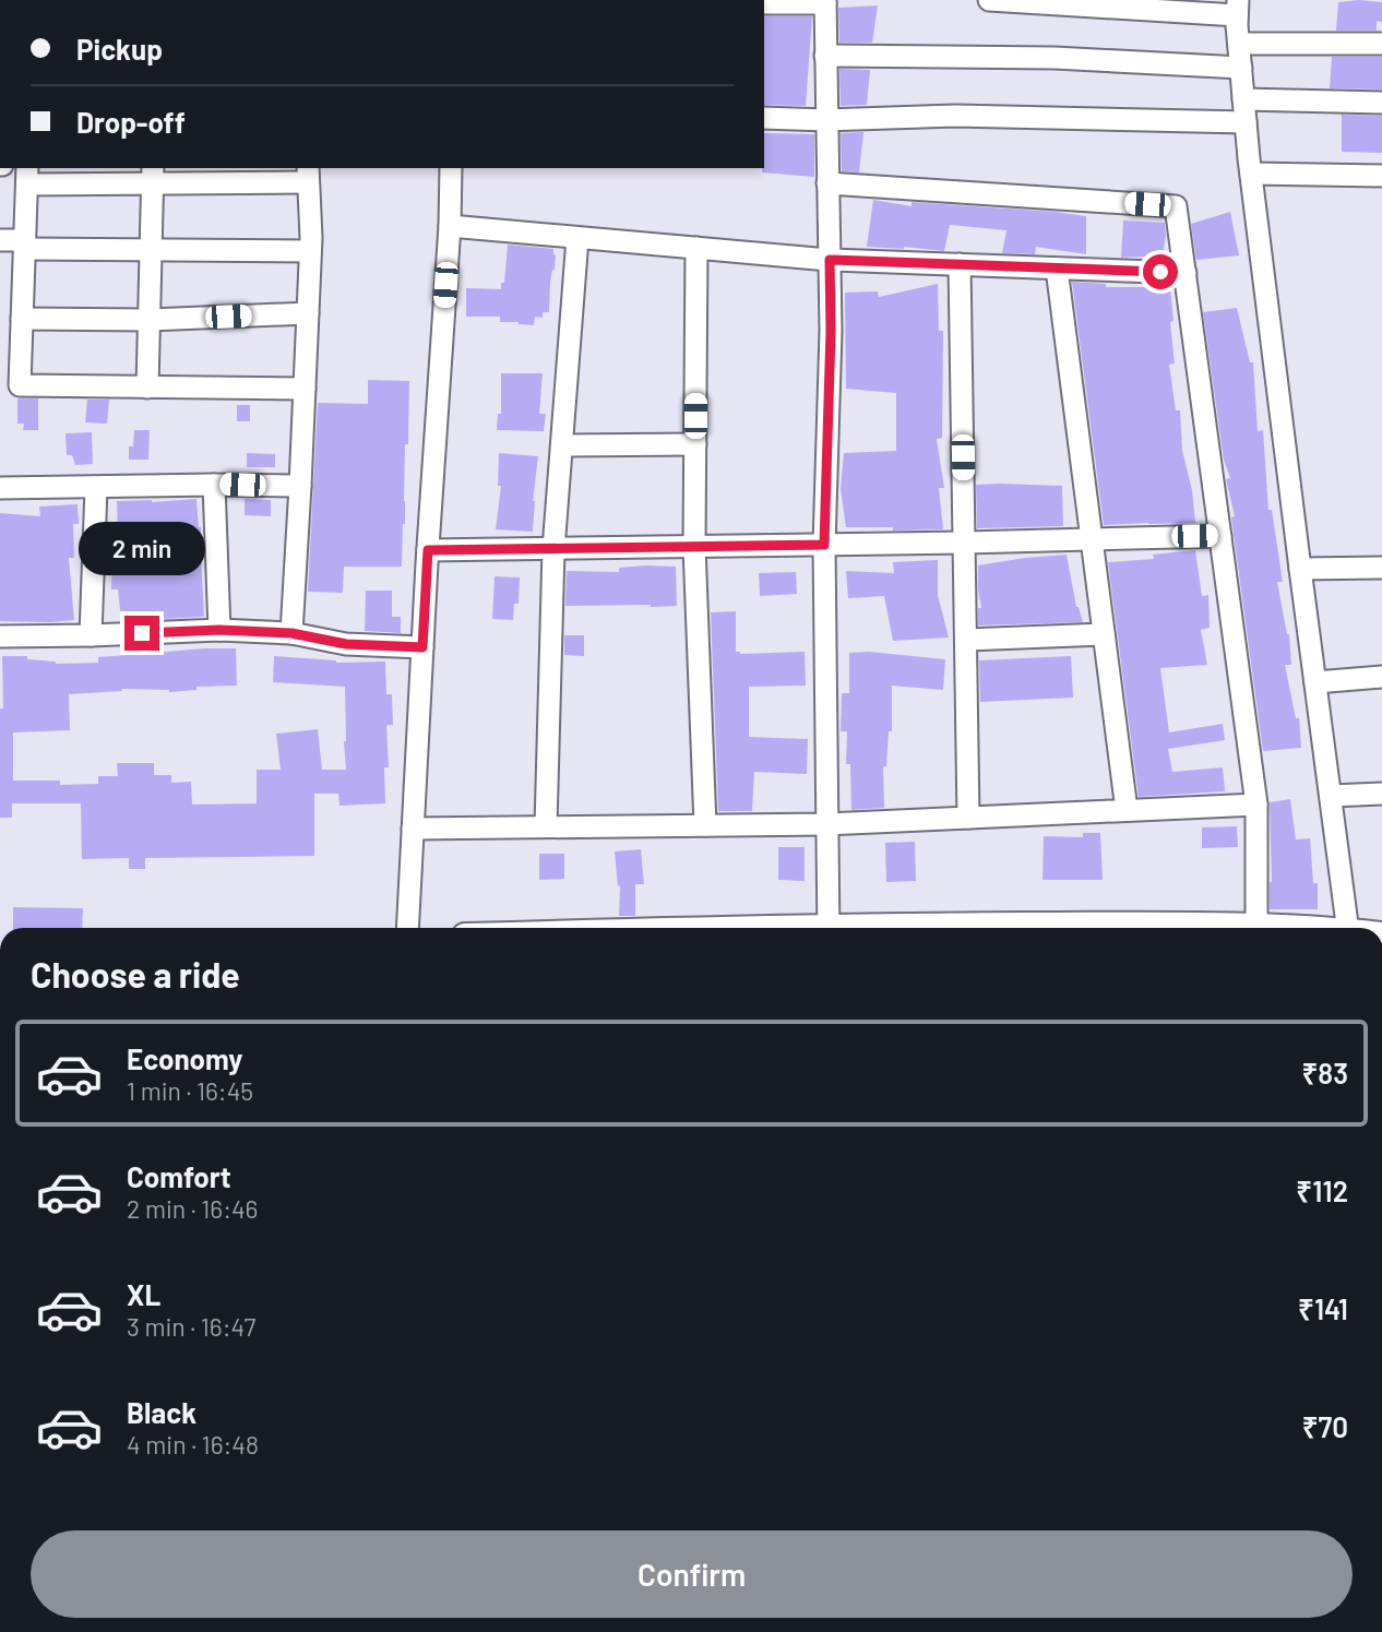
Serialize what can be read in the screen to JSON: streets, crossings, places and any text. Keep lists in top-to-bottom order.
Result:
{
  "page": {
    "banner": ["Pickup", "Drop-off"],
    "bubble": "2 min",
    "heading": "Choose a ride",
    "list": [
      {
        "name": "Economy",
        "note": "1 min · 16:45",
        "value": "₹83"
      },
      {
        "name": "Comfort",
        "note": "2 min · 16:46",
        "value": "₹112"
      },
      {
        "name": "XL",
        "note": "3 min · 16:47",
        "value": "₹141"
      },
      {
        "name": "Black",
        "note": "4 min · 16:48",
        "value": "₹70"
      }
    ],
    "buttons": "Confirm"
  }
}
